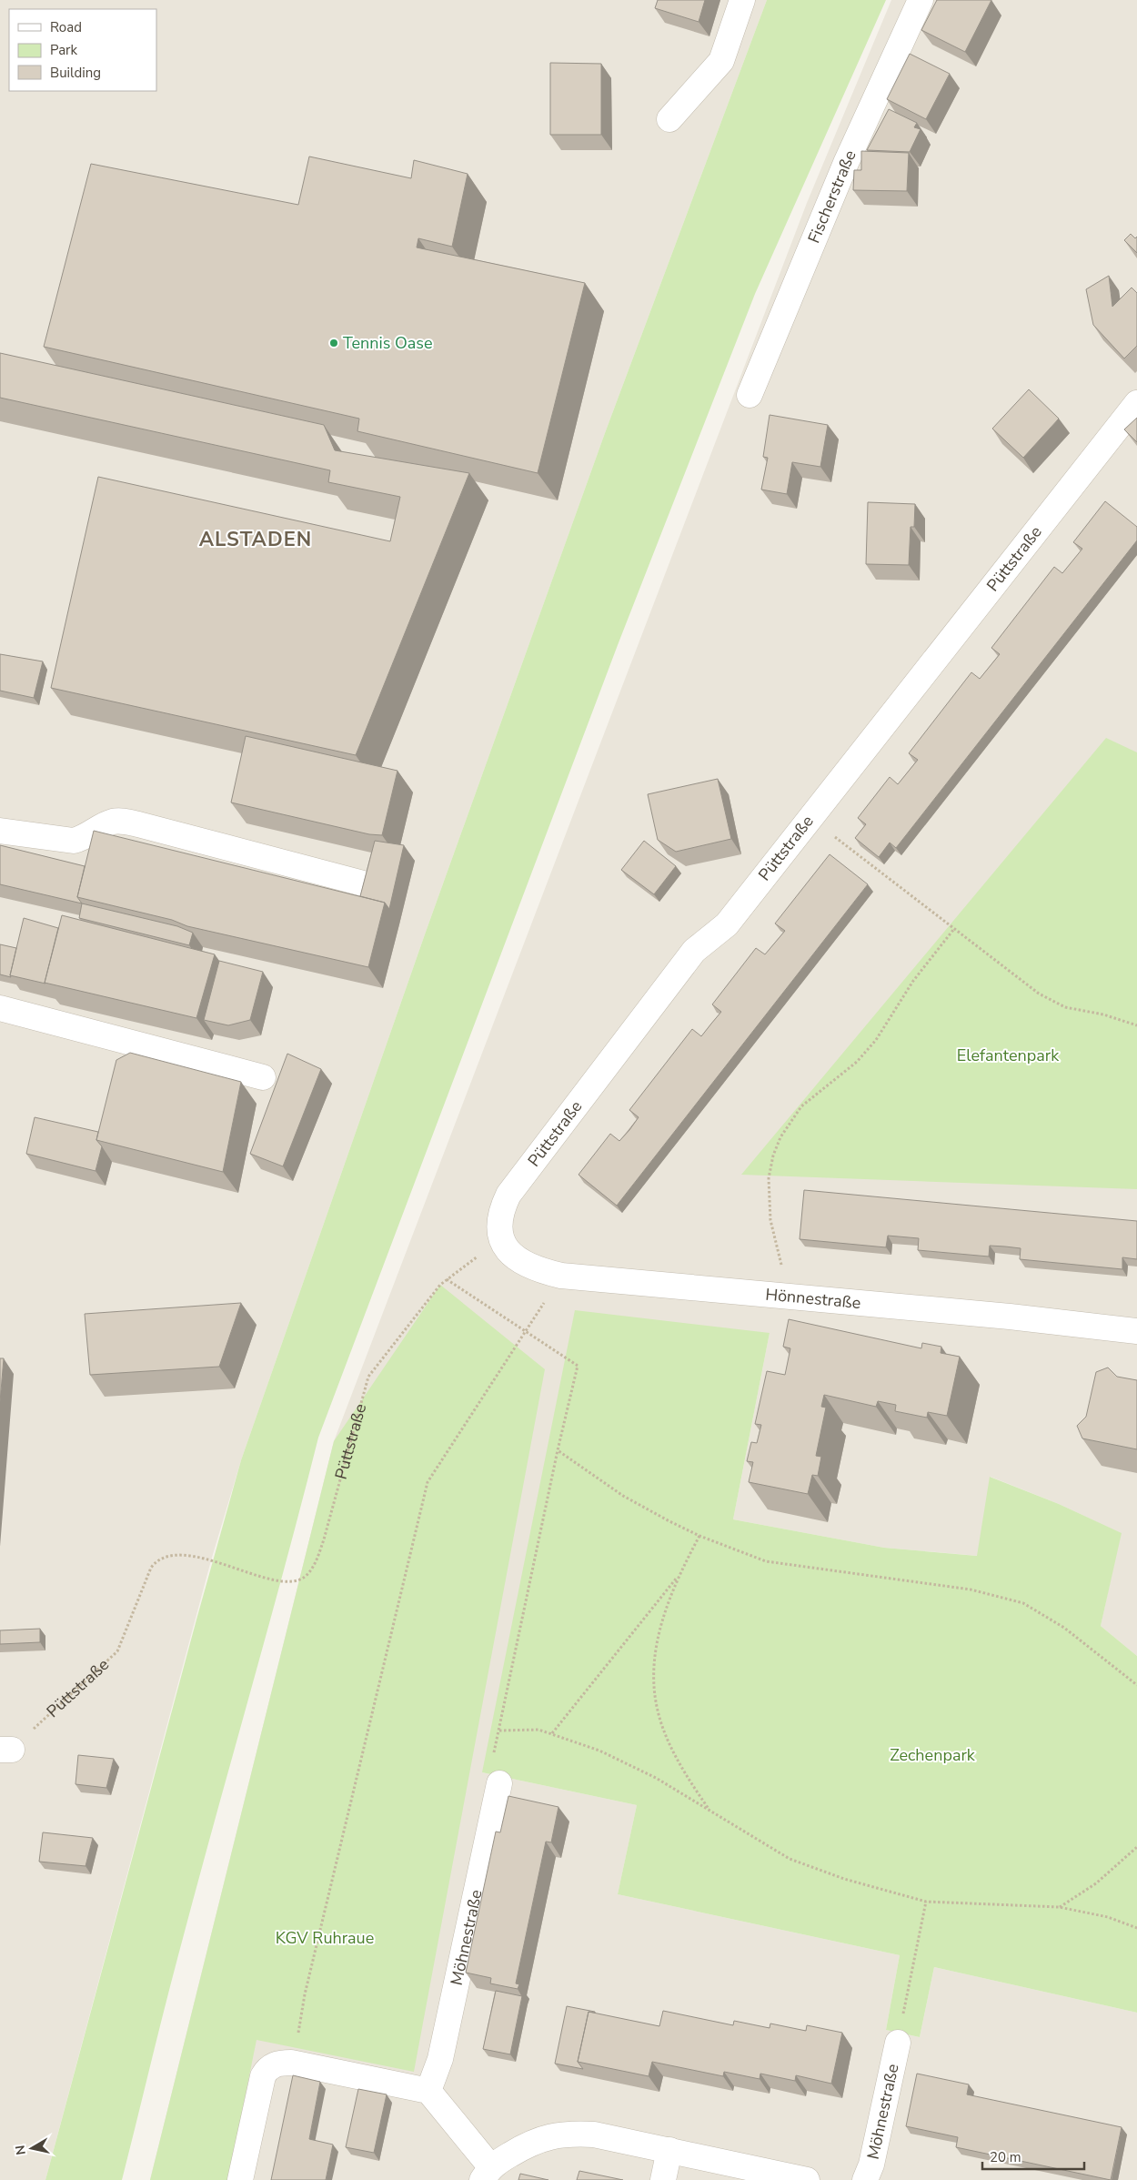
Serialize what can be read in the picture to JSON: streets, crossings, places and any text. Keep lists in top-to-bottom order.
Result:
{
  "streets": {
    "street": [
      "Fischerstraße",
      "Püttstraße",
      "Hönnestraße",
      "Möhnestraße"
    ]
  },
  "crossings": [
    ["Püttstraße", "Hönnestraße"]
  ],
  "districts": ["ALSTADEN"],
  "parks": ["Elefantenpark", "Zechenpark", "KGV Ruhraue"],
  "places": ["Tennis Oase"],
  "legend": ["Road", "Park", "Building"],
  "scale_bar": "20 m",
  "north": "left"
}
